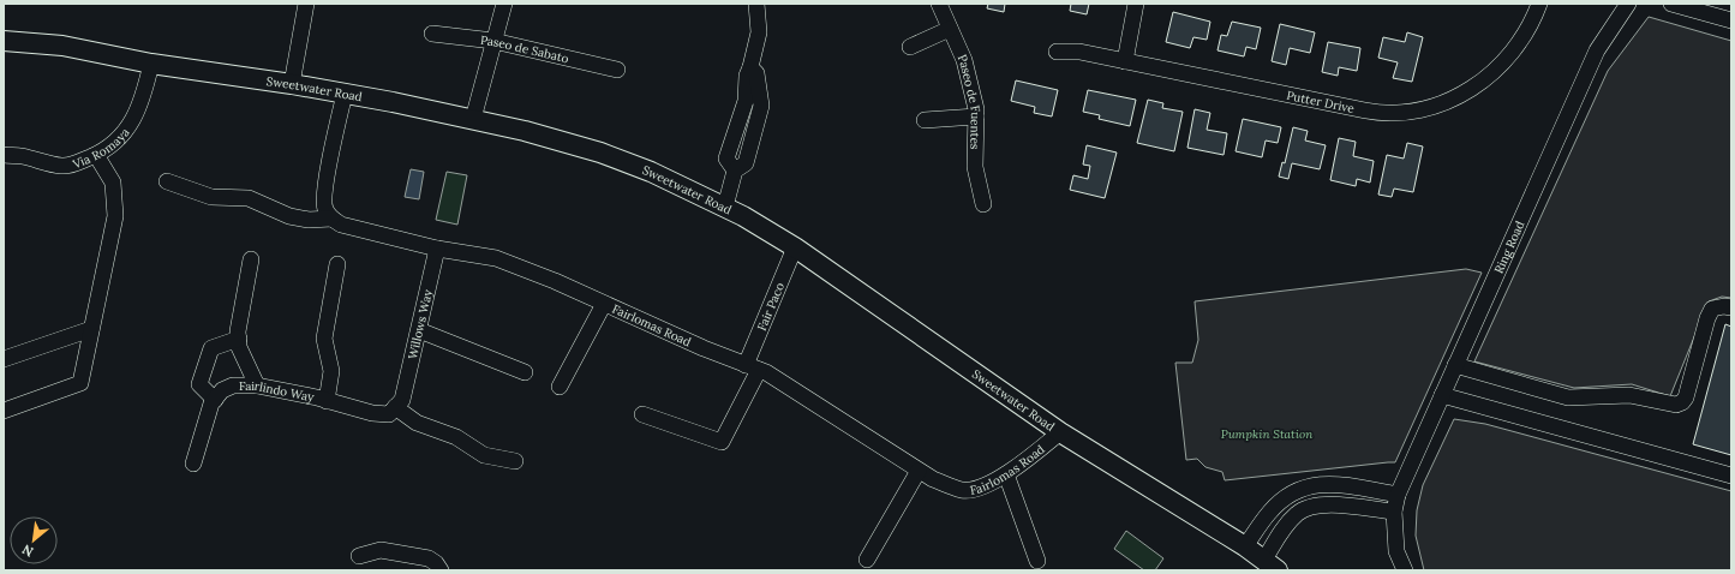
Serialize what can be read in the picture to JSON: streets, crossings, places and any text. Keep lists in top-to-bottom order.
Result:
{
  "streets": {
    "main road": ["Sweetwater Road"],
    "street": [
      "Paseo de Sabato",
      "Putter Drive",
      "Paseo de Fuentes",
      "Via Romaya",
      "Ring Road",
      "Fair Paco",
      "Willows Way",
      "Fairlomas Road",
      "Fairlindo Way"
    ]
  },
  "crossings": [
    ["Sweetwater Road", "Via Romaya"],
    ["Sweetwater Road", "Fair Paco"],
    ["Sweetwater Road", "Fairlomas Road"],
    ["Fair Paco", "Fairlomas Road"],
    ["Willows Way", "Fairlomas Road"],
    ["Willows Way", "Fairlindo Way"]
  ],
  "parks": ["Pumpkin Station"],
  "north": "bottom left"
}
